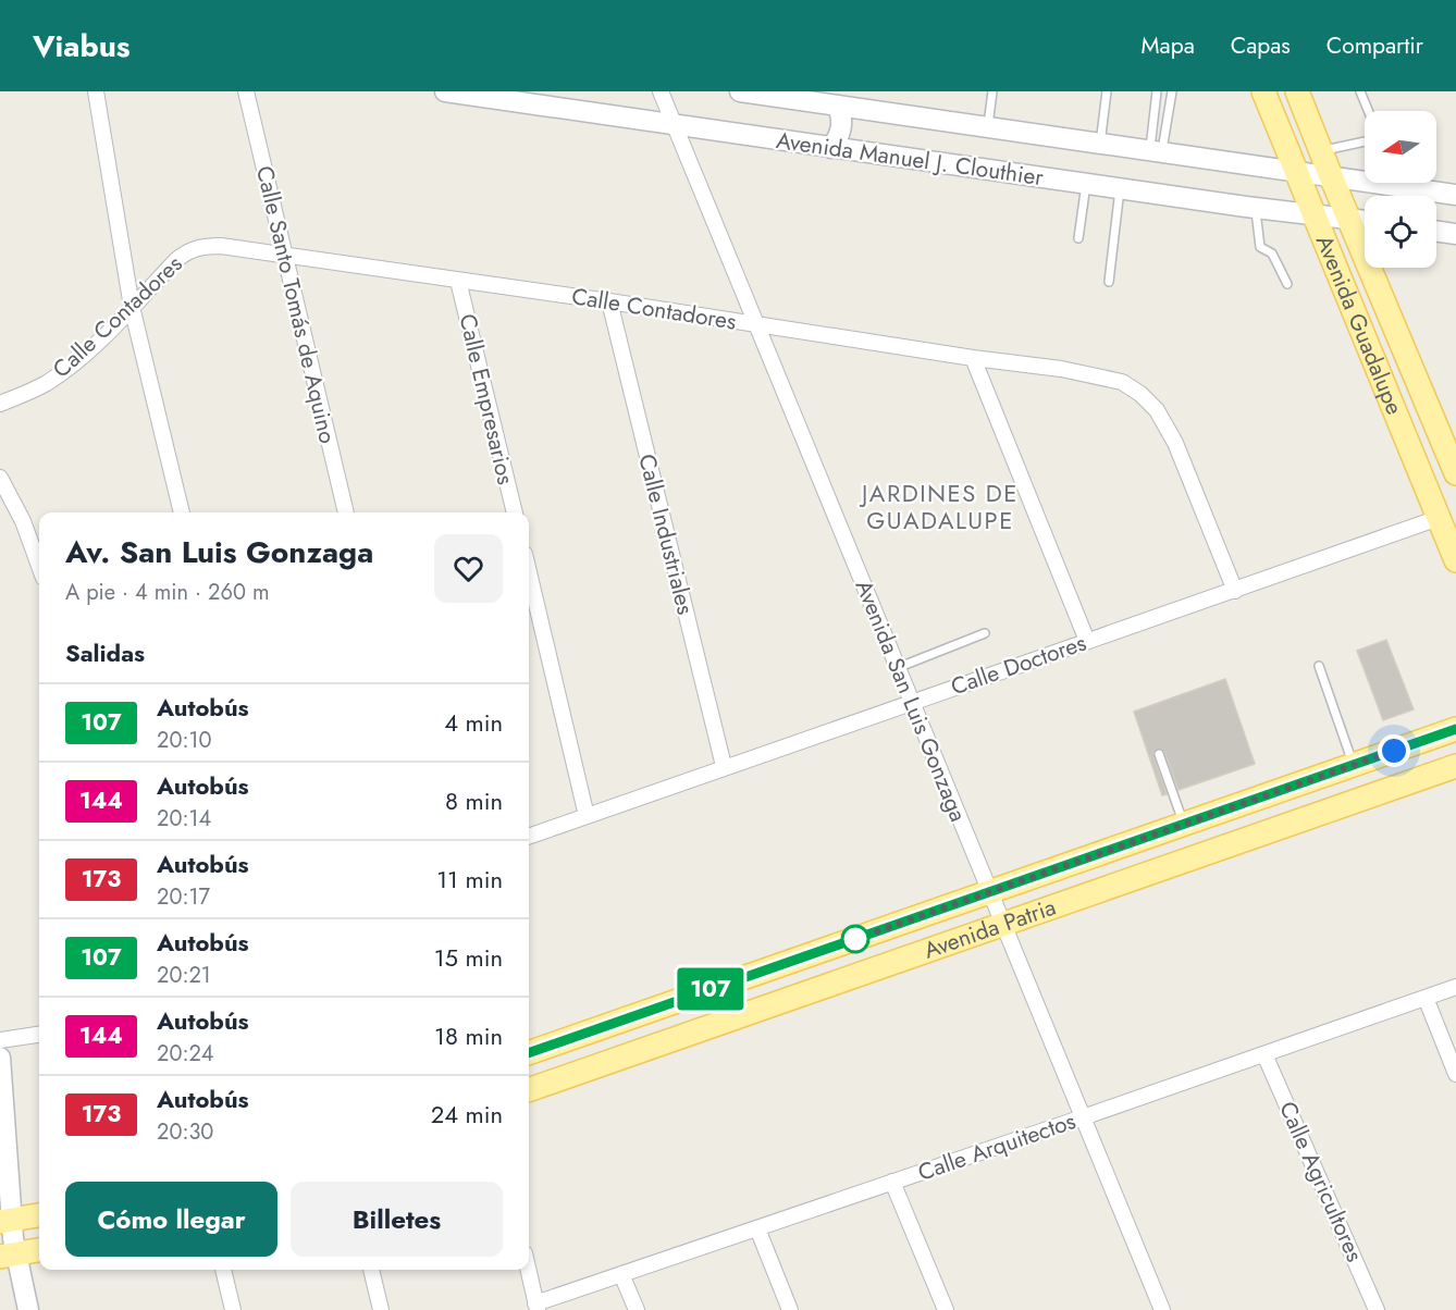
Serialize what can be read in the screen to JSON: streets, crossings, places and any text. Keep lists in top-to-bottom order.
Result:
{
  "streets": {
    "main road": ["Avenida Manuel J. Clouthier", "Avenida Guadalupe", "Avenida Patria"],
    "street": [
      "Calle Santo Tomás de Aquino",
      "Calle Contadores",
      "Calle Empresarios",
      "Calle Industriales",
      "Calle Doctores",
      "Avenida San Luis Gonzaga",
      "Calle Arquitectos",
      "Calle Agricultores"
    ]
  },
  "crossings": [
    ["Avenida Manuel J. Clouthier", "Avenida Guadalupe"],
    ["Avenida Manuel J. Clouthier", "Avenida San Luis Gonzaga"],
    ["Calle Santo Tomás de Aquino", "Calle Contadores"],
    ["Calle Contadores", "Calle Empresarios"],
    ["Calle Contadores", "Calle Industriales"],
    ["Calle Contadores", "Calle Doctores"],
    ["Calle Contadores", "Avenida San Luis Gonzaga"],
    ["Avenida Guadalupe", "Calle Doctores"],
    ["Calle Industriales", "Calle Doctores"],
    ["Calle Doctores", "Avenida San Luis Gonzaga"],
    ["Avenida San Luis Gonzaga", "Avenida Patria"],
    ["Avenida San Luis Gonzaga", "Calle Arquitectos"],
    ["Calle Arquitectos", "Calle Agricultores"]
  ],
  "districts": ["JARDINES DE GUADALUPE"],
  "lines": ["bus line 107"],
  "north": "left",
  "page": {
    "header": "Viabus",
    "nav": ["Mapa", "Capas", "Compartir"],
    "on_map": "107",
    "heading": [
      ["Av. San Luis Gonzaga", "A pie · 4 min · 260 m"],
      "Salidas"
    ],
    "list": [
      {
        "mark": "107",
        "name": "Autobús",
        "note": "20:10",
        "value": "4 min"
      },
      {
        "mark": "144",
        "name": "Autobús",
        "note": "20:14",
        "value": "8 min"
      },
      {
        "mark": "173",
        "name": "Autobús",
        "note": "20:17",
        "value": "11 min"
      },
      {
        "mark": "107",
        "name": "Autobús",
        "note": "20:21",
        "value": "15 min"
      },
      {
        "mark": "144",
        "name": "Autobús",
        "note": "20:24",
        "value": "18 min"
      },
      {
        "mark": "173",
        "name": "Autobús",
        "note": "20:30",
        "value": "24 min"
      }
    ],
    "buttons": ["Cómo llegar", "Billetes"]
  }
}
